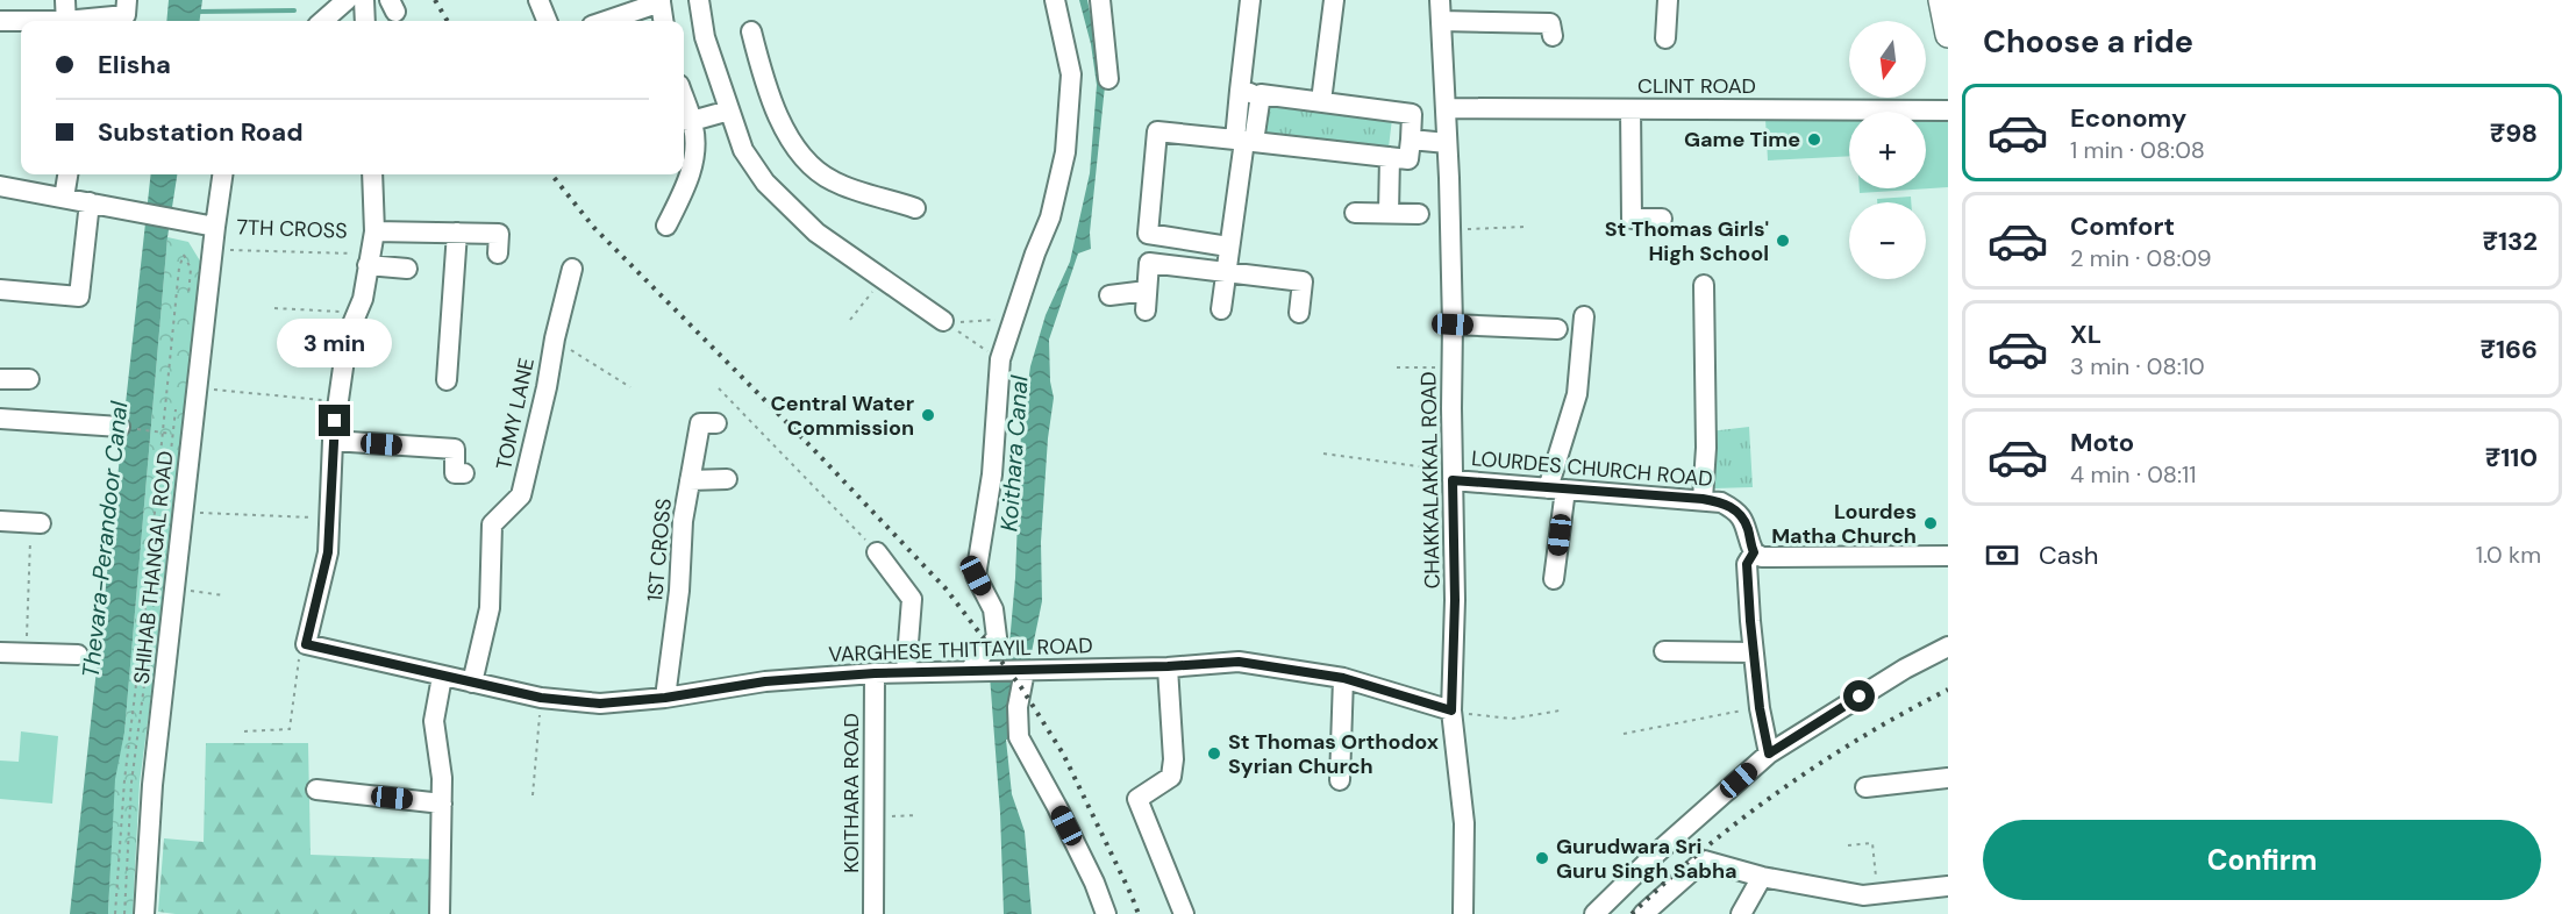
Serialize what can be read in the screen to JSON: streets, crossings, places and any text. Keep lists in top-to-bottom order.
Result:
{
  "streets": {
    "street": [
      "CLINT ROAD",
      "7TH CROSS",
      "TOMY LANE",
      "LOURDES CHURCH ROAD",
      "CHAKKALAKKAL ROAD",
      "1ST CROSS",
      "SHIHAB THANGAL ROAD",
      "VARGHESE THITTAYIL ROAD",
      "KOITHARA ROAD"
    ]
  },
  "crossings": [
    ["CLINT ROAD", "CHAKKALAKKAL ROAD"],
    ["7TH CROSS", "SHIHAB THANGAL ROAD"],
    ["TOMY LANE", "VARGHESE THITTAYIL ROAD"],
    ["LOURDES CHURCH ROAD", "CHAKKALAKKAL ROAD"],
    ["CHAKKALAKKAL ROAD", "VARGHESE THITTAYIL ROAD"],
    ["1ST CROSS", "VARGHESE THITTAYIL ROAD"],
    ["VARGHESE THITTAYIL ROAD", "KOITHARA ROAD"]
  ],
  "water": ["Koithara Canal", "Thevara-Perandoor Canal"],
  "places": [
    "Game Time",
    "St Thomas Girls' High School",
    "Central Water Commission",
    "Lourdes Matha Church",
    "St Thomas Orthodox Syrian Church",
    "Gurudwara Sri Guru Singh Sabha"
  ],
  "north": "bottom",
  "page": {
    "heading": "Choose a ride",
    "map_buttons": ["+", "−"],
    "banner": ["Elisha", "Substation Road"],
    "list": [
      {
        "name": "Economy",
        "note": "1 min · 08:08",
        "value": "₹98"
      },
      {
        "name": "Comfort",
        "note": "2 min · 08:09",
        "value": "₹132"
      },
      {
        "name": "XL",
        "note": "3 min · 08:10",
        "value": "₹166"
      },
      {
        "name": "Moto",
        "note": "4 min · 08:11",
        "value": "₹110"
      }
    ],
    "bubble": "3 min",
    "pay": ["Cash", "1.0 km"],
    "buttons": "Confirm"
  }
}
